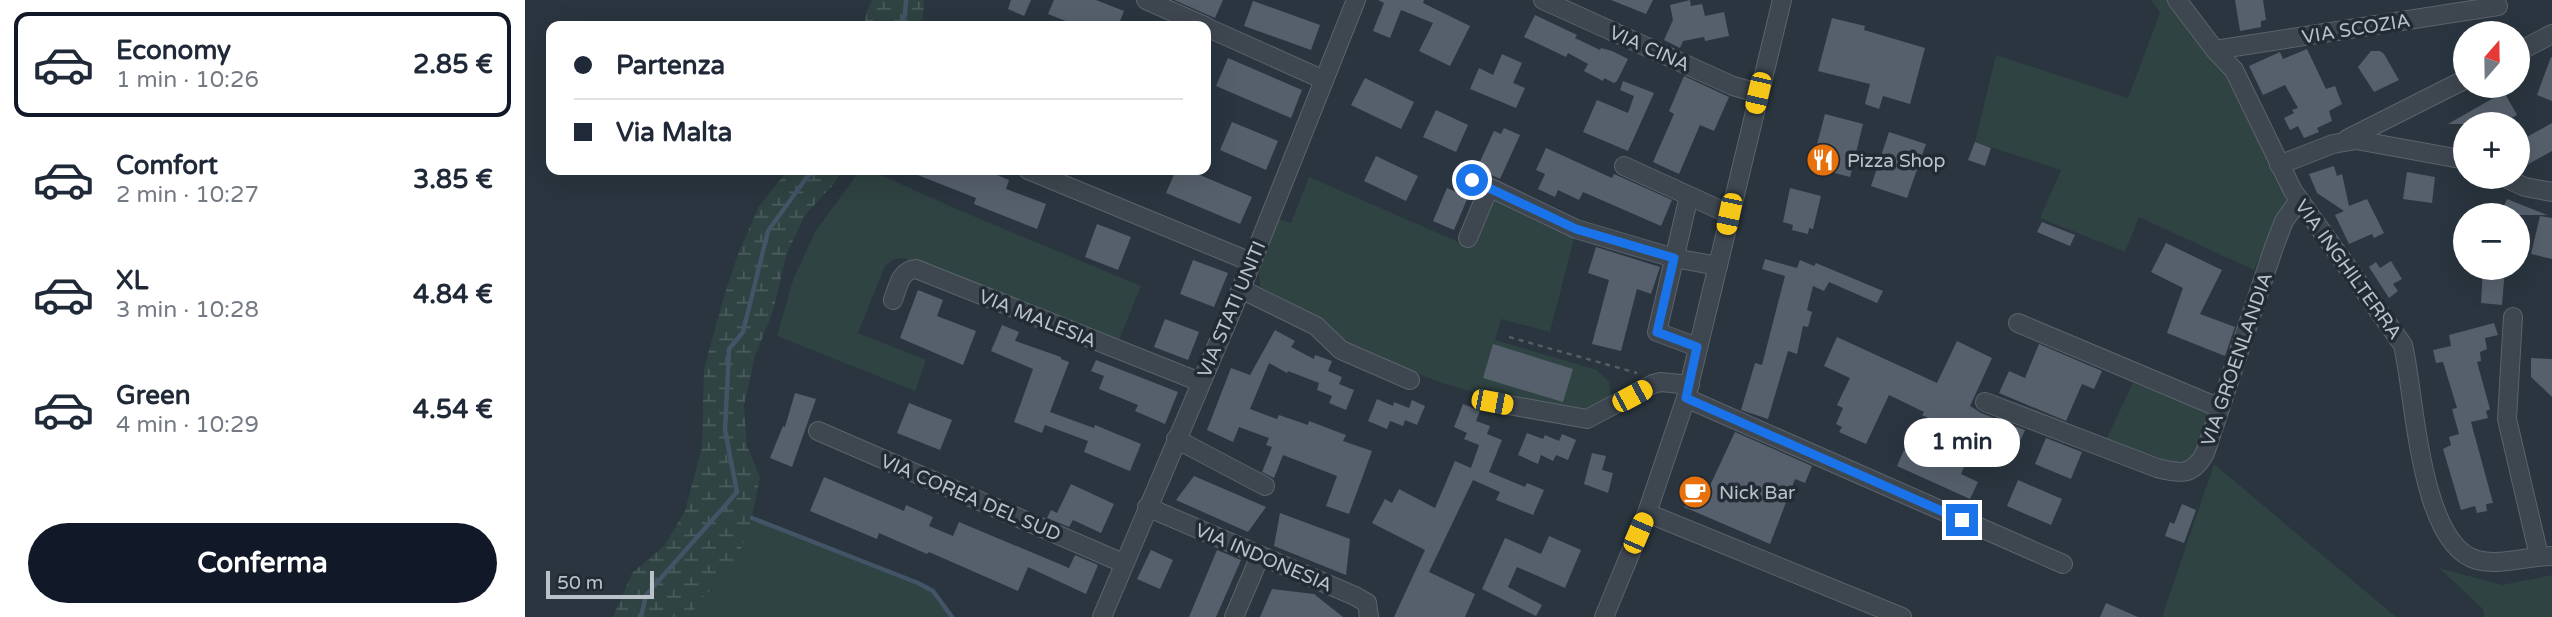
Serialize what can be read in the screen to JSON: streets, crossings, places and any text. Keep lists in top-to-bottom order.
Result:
{
  "streets": {
    "street": [
      "VIA SCOZIA",
      "VIA CINA",
      "VIA INGHILTERRA",
      "VIA STATI UNITI",
      "VIA MALESIA",
      "VIA GROENLANDIA",
      "VIA COREA DEL SUD",
      "VIA INDONESIA"
    ]
  },
  "crossings": [
    ["VIA SCOZIA", "VIA INGHILTERRA"],
    ["VIA INGHILTERRA", "VIA GROENLANDIA"],
    ["VIA STATI UNITI", "VIA MALESIA"],
    ["VIA STATI UNITI", "VIA COREA DEL SUD"],
    ["VIA STATI UNITI", "VIA INDONESIA"]
  ],
  "places": {
    "restaurant": ["Pizza Shop"],
    "cafe": ["Nick Bar"]
  },
  "scale_bar": "50 m",
  "north": "top",
  "page": {
    "list": [
      {
        "name": "Economy",
        "note": "1 min · 10:26",
        "value": "2.85 €"
      },
      {
        "name": "Comfort",
        "note": "2 min · 10:27",
        "value": "3.85 €"
      },
      {
        "name": "XL",
        "note": "3 min · 10:28",
        "value": "4.84 €"
      },
      {
        "name": "Green",
        "note": "4 min · 10:29",
        "value": "4.54 €"
      }
    ],
    "map_buttons": ["+", "−"],
    "banner": ["Partenza", "Via Malta"],
    "bubble": "1 min",
    "buttons": "Conferma",
    "scale": "50 m"
  }
}
